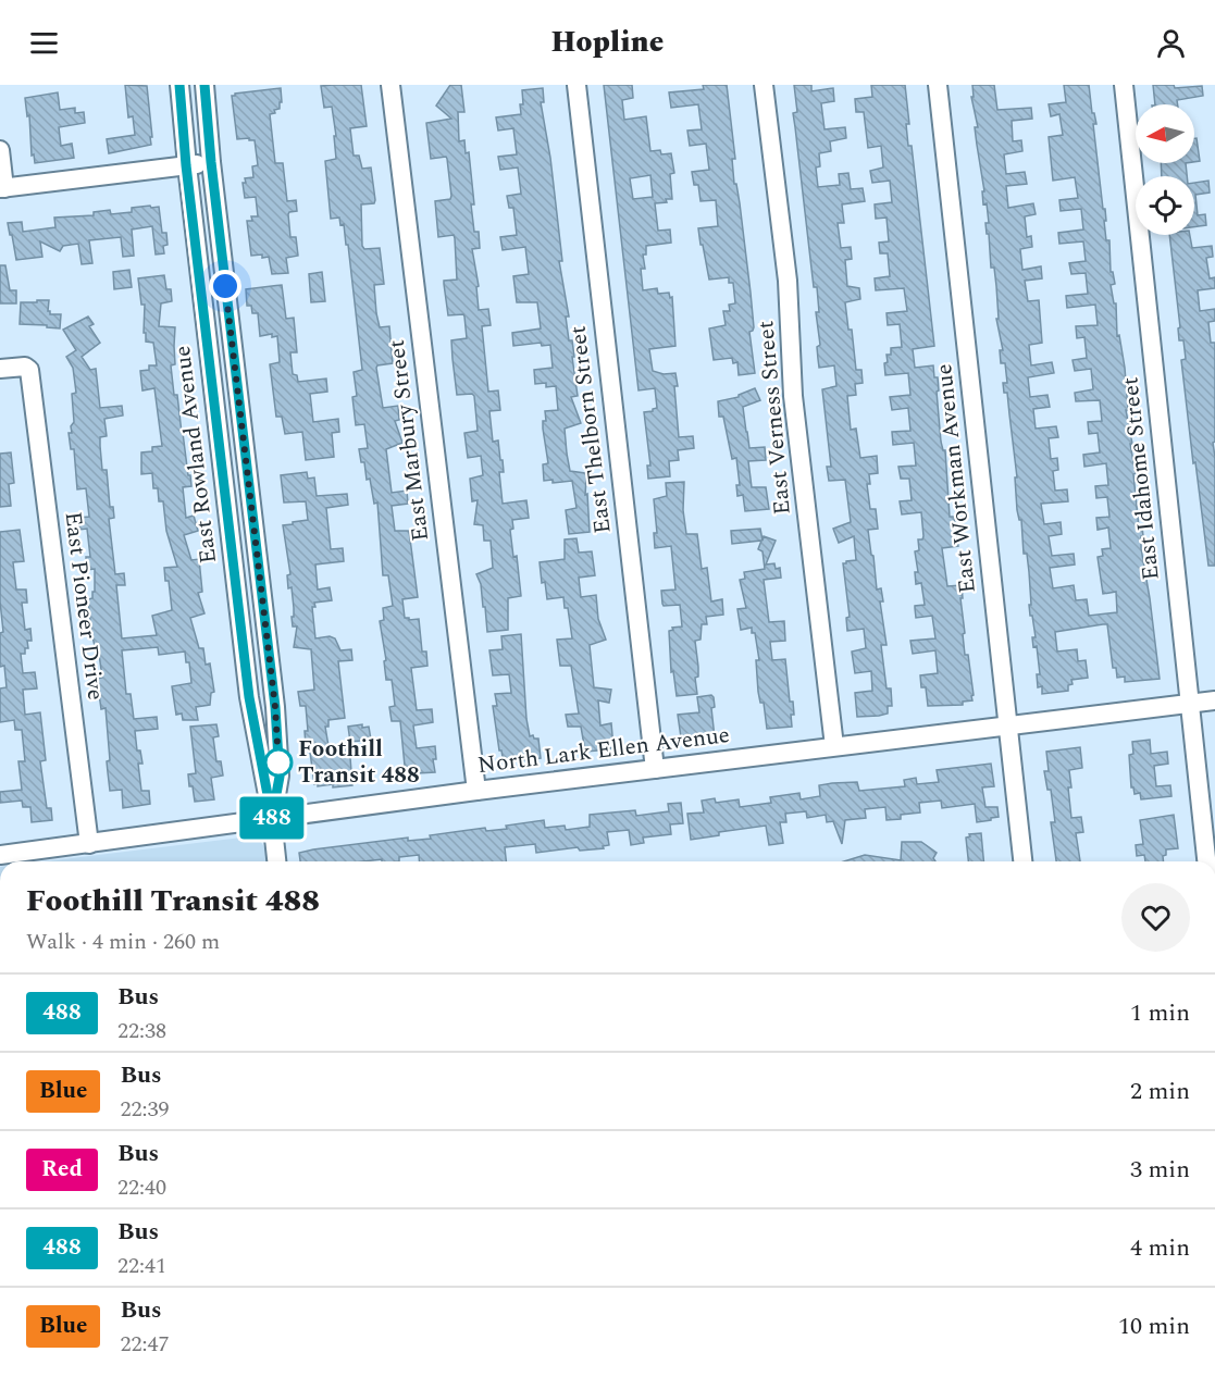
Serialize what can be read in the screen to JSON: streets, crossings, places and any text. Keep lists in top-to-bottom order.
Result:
{
  "streets": {
    "street": [
      "East Verness Street",
      "East Thelborn Street",
      "East Marbury Street",
      "East Rowland Avenue",
      "East Workman Avenue",
      "East Idahome Street",
      "East Pioneer Drive",
      "North Lark Ellen Avenue"
    ]
  },
  "crossings": [
    ["East Verness Street", "North Lark Ellen Avenue"],
    ["East Thelborn Street", "North Lark Ellen Avenue"],
    ["East Marbury Street", "North Lark Ellen Avenue"],
    ["East Rowland Avenue", "North Lark Ellen Avenue"],
    ["East Workman Avenue", "North Lark Ellen Avenue"],
    ["East Idahome Street", "North Lark Ellen Avenue"],
    ["East Pioneer Drive", "North Lark Ellen Avenue"]
  ],
  "places": ["Foothill Transit 488"],
  "lines": ["bus line 488"],
  "north": "left",
  "page": {
    "header": "Hopline",
    "on_map": "488",
    "heading": ["Foothill Transit 488", "Walk · 4 min · 260 m"],
    "list": [
      {
        "mark": "488",
        "name": "Bus",
        "note": "22:38",
        "value": "1 min"
      },
      {
        "mark": "Blue",
        "name": "Bus",
        "note": "22:39",
        "value": "2 min"
      },
      {
        "mark": "Red",
        "name": "Bus",
        "note": "22:40",
        "value": "3 min"
      },
      {
        "mark": "488",
        "name": "Bus",
        "note": "22:41",
        "value": "4 min"
      },
      {
        "mark": "Blue",
        "name": "Bus",
        "note": "22:47",
        "value": "10 min"
      }
    ]
  }
}
